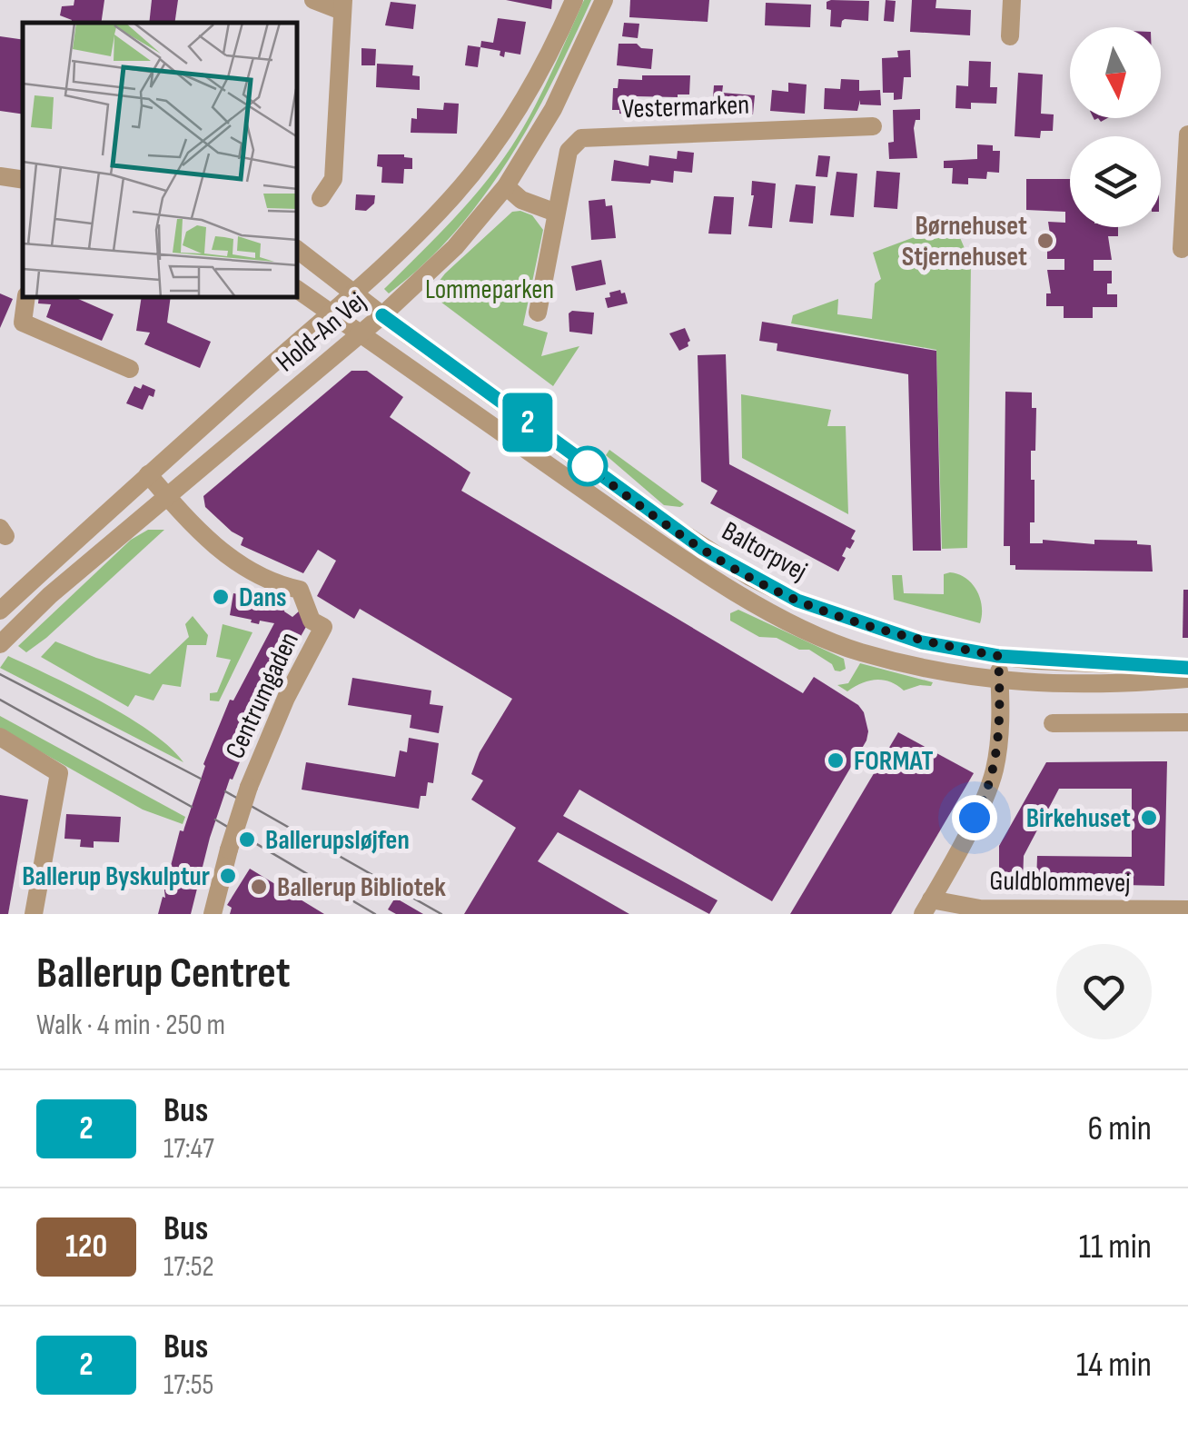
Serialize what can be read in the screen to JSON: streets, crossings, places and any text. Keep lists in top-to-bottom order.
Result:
{
  "streets": {
    "street": [
      "Vestermarken",
      "Hold-An Vej",
      "Baltorpvej",
      "Centrumgaden",
      "Guldblommevej"
    ]
  },
  "crossings": [
    ["Hold-An Vej", "Baltorpvej"],
    ["Hold-An Vej", "Centrumgaden"]
  ],
  "parks": ["Lommeparken"],
  "places": [
    "Børnehuset Stjernehuset",
    "Dans",
    "FORMAT",
    "Birkehuset",
    "Ballerupsløjfen",
    "Ballerup Byskulptur",
    "Ballerup Bibliotek"
  ],
  "lines": ["bus line 2"],
  "north": "bottom",
  "page": {
    "on_map": "2",
    "heading": ["Ballerup Centret", "Walk · 4 min · 250 m"],
    "list": [
      {
        "mark": "2",
        "name": "Bus",
        "note": "17:47",
        "value": "6 min"
      },
      {
        "mark": "120",
        "name": "Bus",
        "note": "17:52",
        "value": "11 min"
      },
      {
        "mark": "2",
        "name": "Bus",
        "note": "17:55",
        "value": "14 min"
      }
    ]
  }
}
